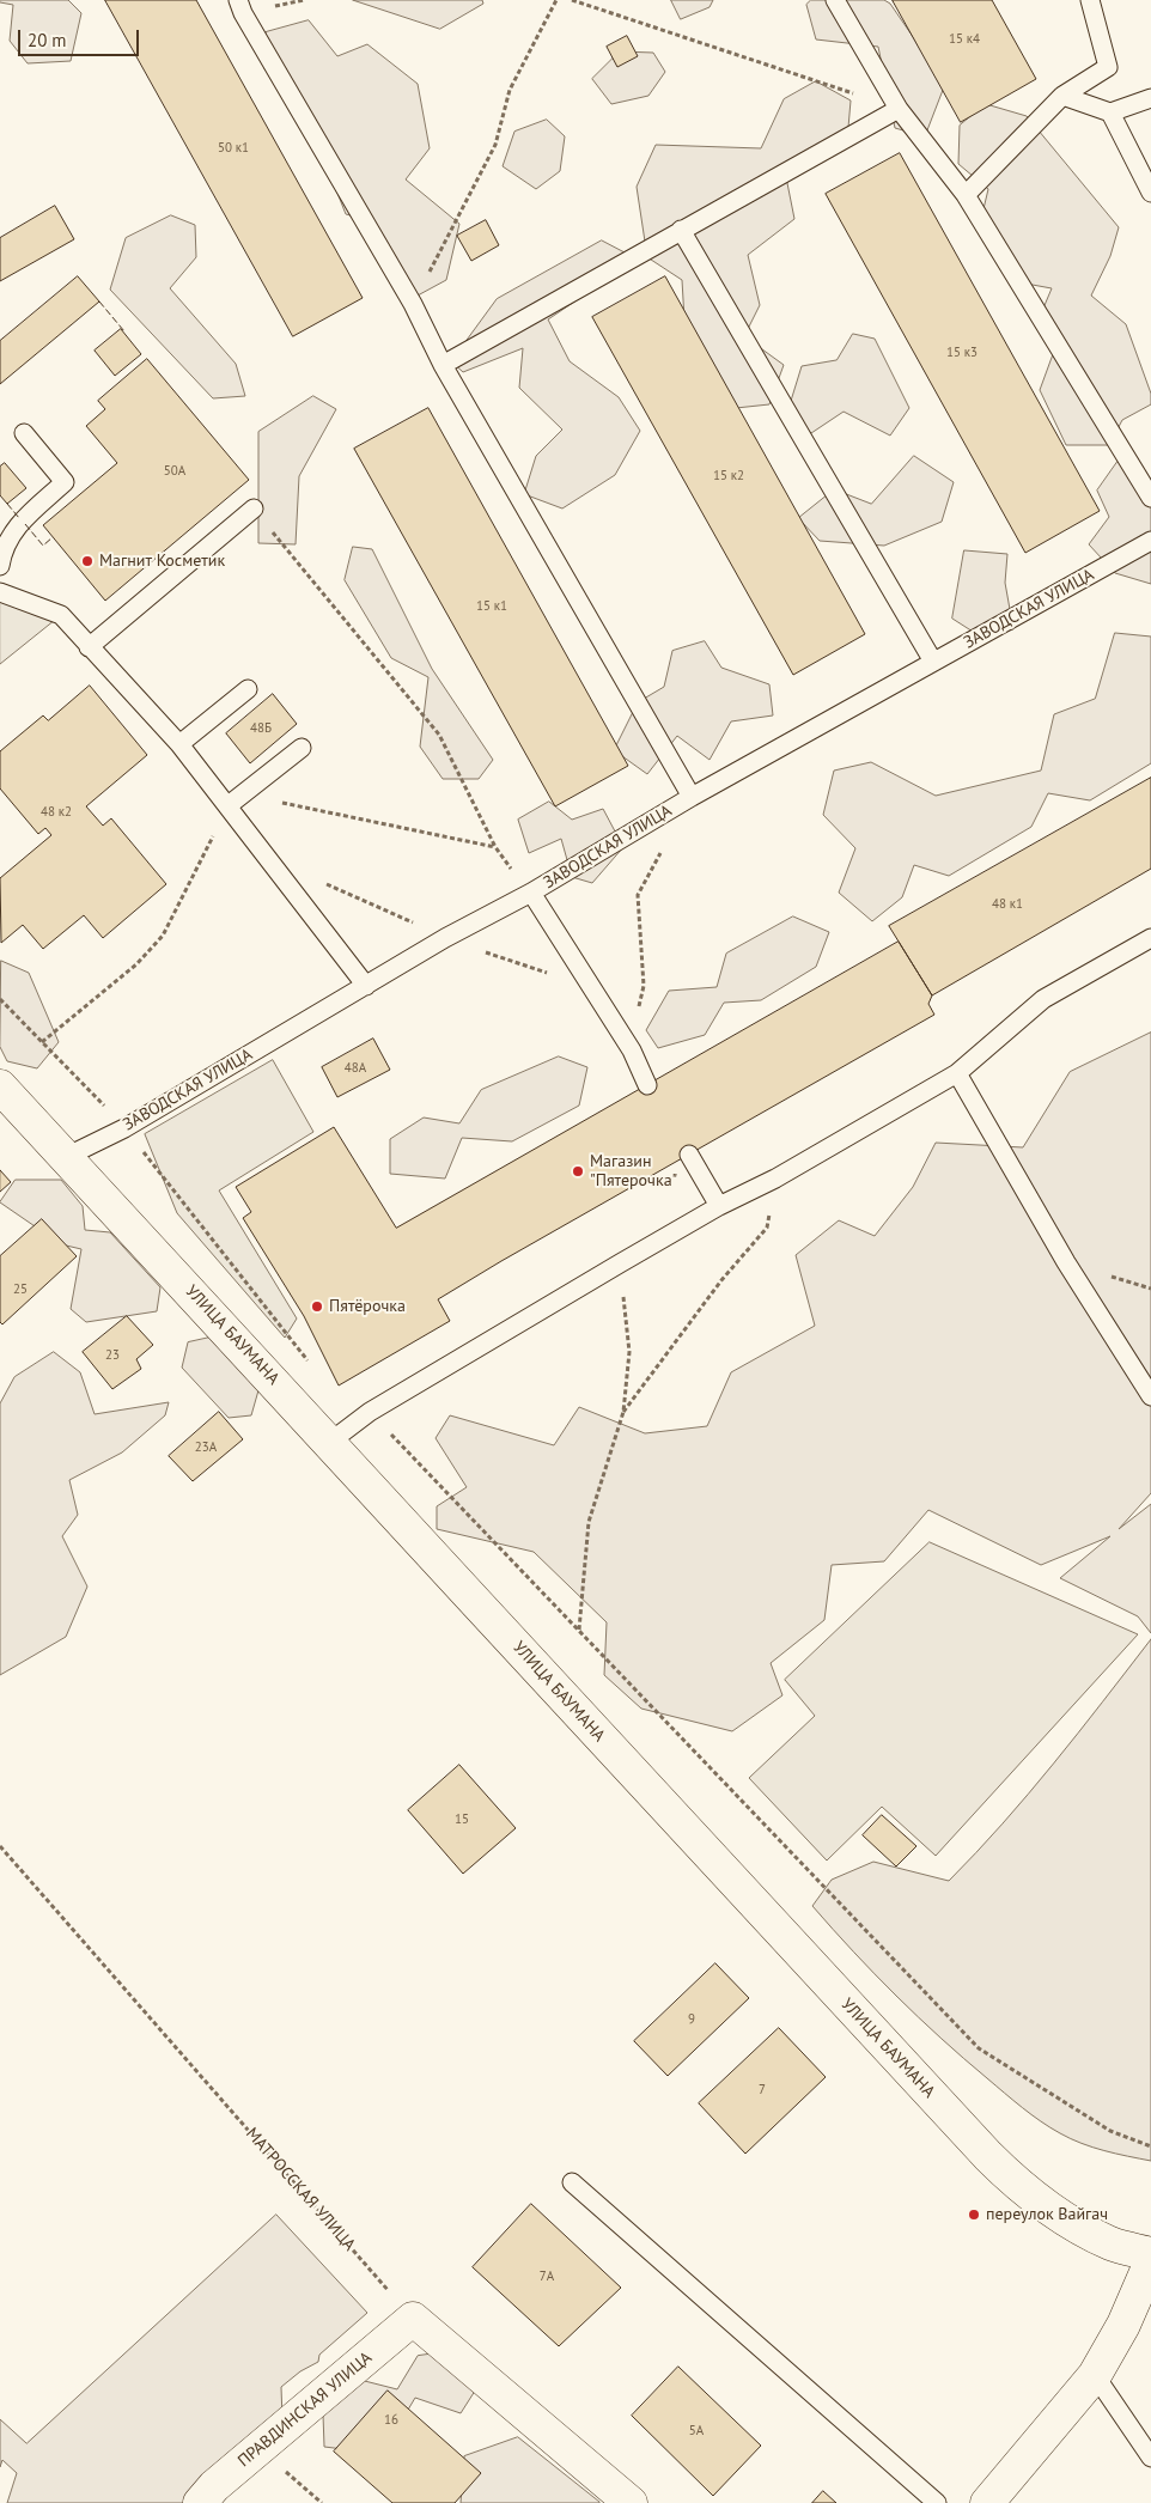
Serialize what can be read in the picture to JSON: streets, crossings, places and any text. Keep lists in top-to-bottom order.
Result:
{
  "streets": {
    "street": ["УЛИЦА БАУМАНА", "ПРАВДИНСКАЯ УЛИЦА"],
    "lane": ["ЗАВОДСКАЯ УЛИЦА"],
    "path": ["МАТРОССКАЯ УЛИЦА"]
  },
  "crossings": [
    ["ЗАВОДСКАЯ УЛИЦА", "УЛИЦА БАУМАНА"],
    ["МАТРОССКАЯ УЛИЦА", "ПРАВДИНСКАЯ УЛИЦА"]
  ],
  "places": [
    "Магнит Косметик",
    "Магазин \"Пятерочка\"",
    "Пятёрочка",
    "переулок Вайгач"
  ],
  "house_numbers": [
    "15 к4",
    "50 к1",
    "15 к3",
    "50А",
    "15 к2",
    "15 к1",
    "48Б",
    "48 к2",
    "48 к1",
    "48А",
    "25",
    "23",
    "23А",
    "15",
    "9",
    "7",
    "7А",
    "16",
    "5А"
  ],
  "scale_bar": "20 m"
}
